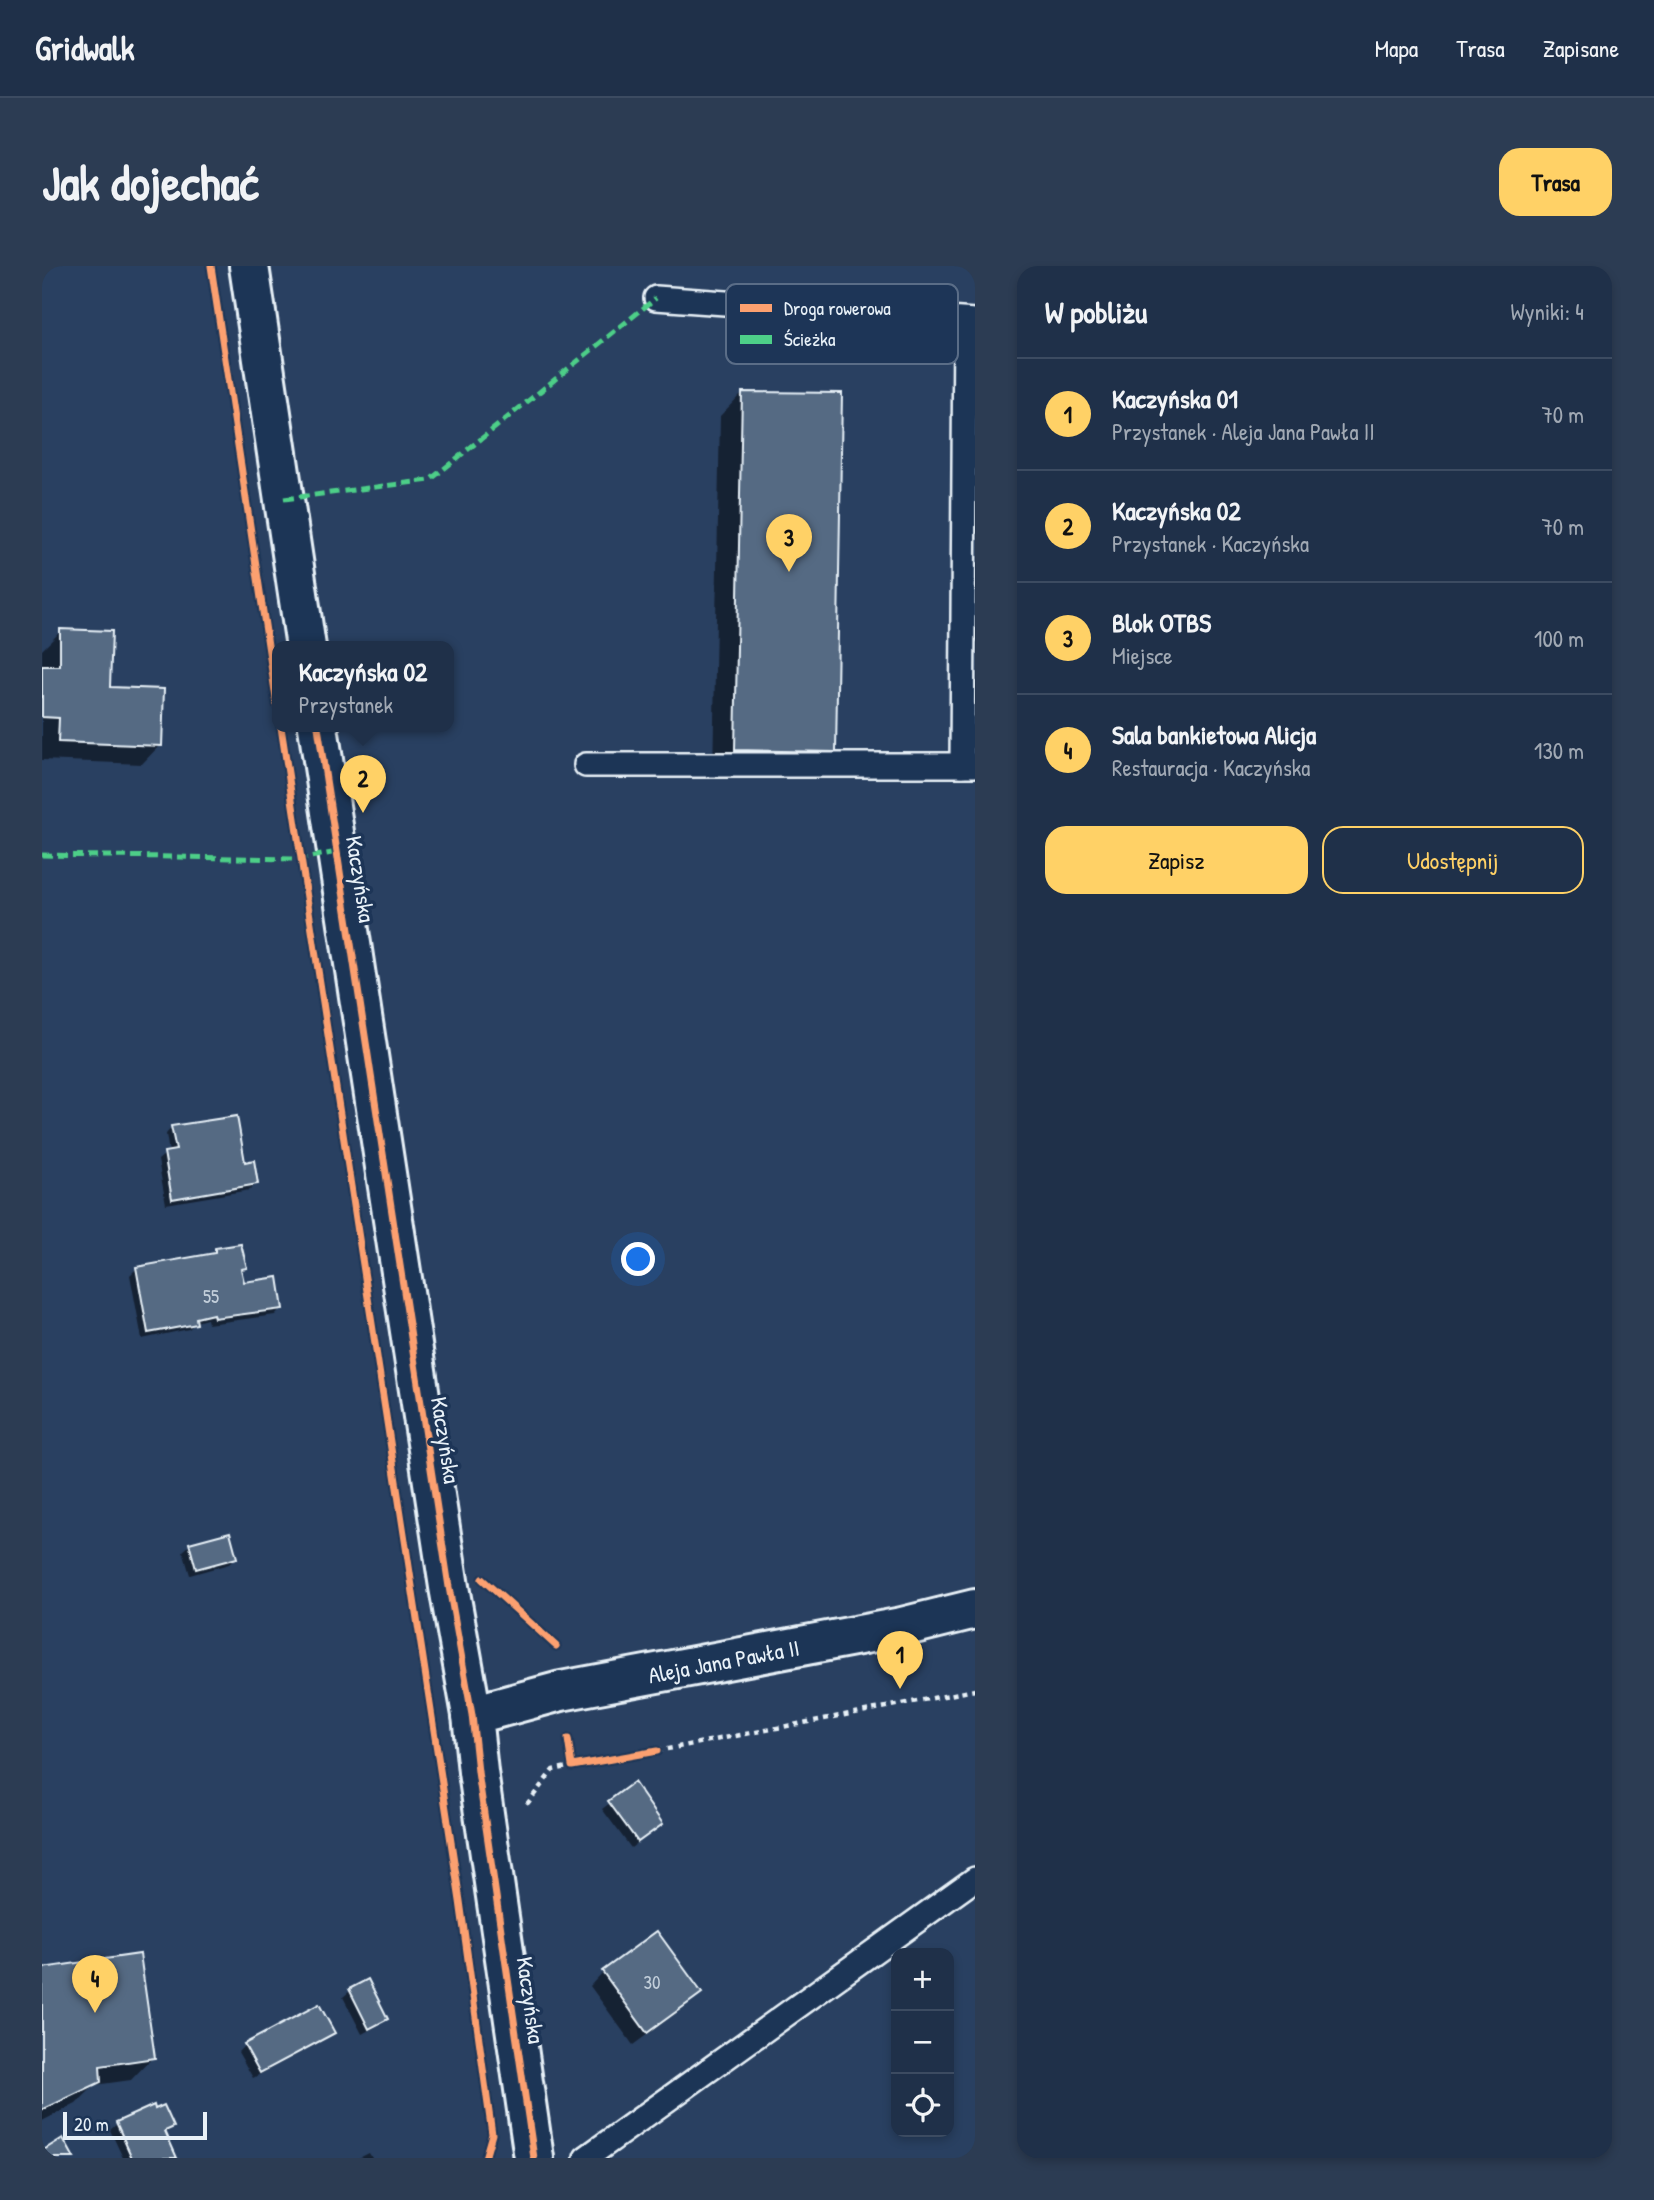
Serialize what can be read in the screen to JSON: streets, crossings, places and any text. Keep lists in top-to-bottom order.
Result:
{
  "streets": {
    "street": ["Kaczyńska", "Aleja Jana Pawła II"]
  },
  "crossings": [
    ["Kaczyńska", "Aleja Jana Pawła II"]
  ],
  "house_numbers": ["55", "30"],
  "legend": ["Droga rowerowa", "Ścieżka"],
  "scale_bar": "20 m",
  "page": {
    "header": "Gridwalk",
    "nav": ["Mapa", "Trasa", "Zapisane"],
    "buttons": [
      "Trasa",
      ["Zapisz", "Udostępnij"]
    ],
    "title": "Jak dojechać",
    "heading": ["W pobliżu", "Wyniki: 4"],
    "list": [
      {
        "mark": "1",
        "name": "Kaczyńska 01",
        "note": "Przystanek · Aleja Jana Pawła II",
        "value": "70 m"
      },
      {
        "mark": "2",
        "name": "Kaczyńska 02",
        "note": "Przystanek · Kaczyńska",
        "value": "70 m"
      },
      {
        "mark": "3",
        "name": "Blok OTBS",
        "note": "Miejsce",
        "value": "100 m"
      },
      {
        "mark": "4",
        "name": "Sala bankietowa Alicja",
        "note": "Restauracja · Kaczyńska",
        "value": "130 m"
      }
    ],
    "pins": [
      "3",
      "2",
      "1",
      "4"
    ],
    "popup": ["Kaczyńska 02", "Przystanek"],
    "map_buttons": ["+", "−"],
    "scale": "20 m"
  }
}
